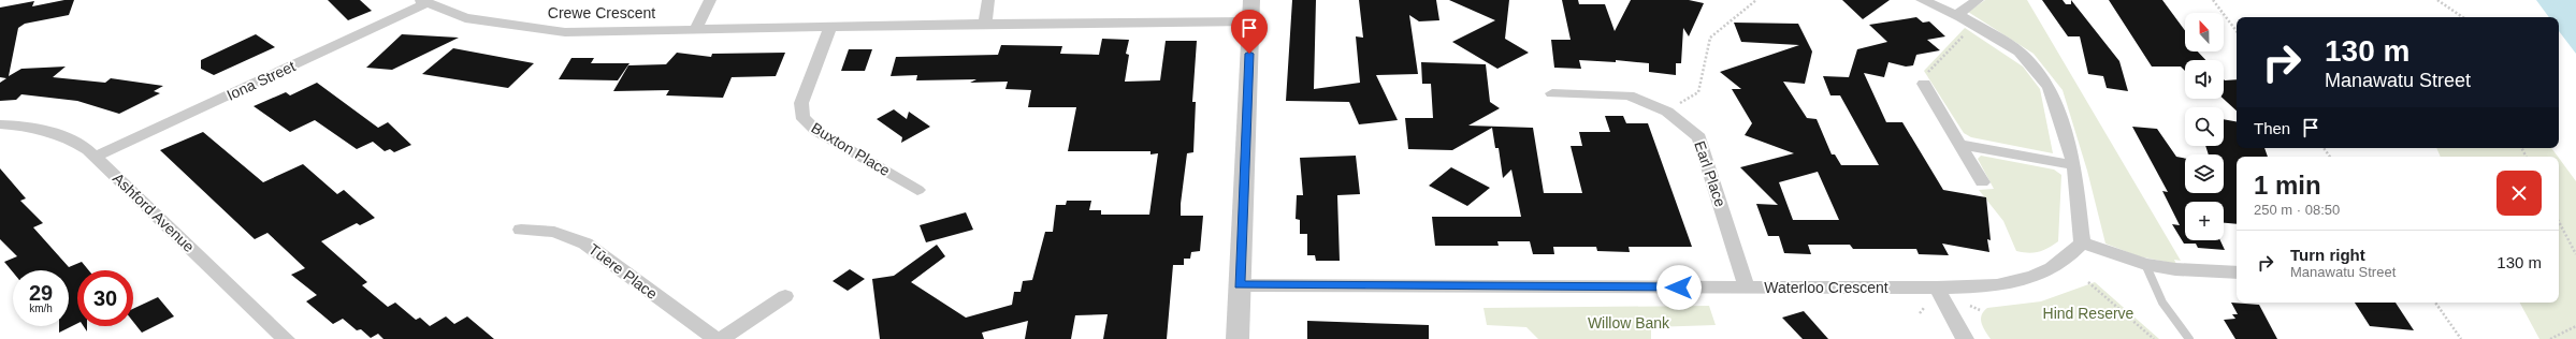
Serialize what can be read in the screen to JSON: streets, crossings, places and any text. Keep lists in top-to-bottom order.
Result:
{
  "streets": {
    "street": [
      "Crewe Crescent",
      "Iona Street",
      "Buxton Place",
      "Earl Place",
      "Ashford Avenue",
      "Tūere Place",
      "Waterloo Crescent"
    ]
  },
  "crossings": [
    ["Crewe Crescent", "Iona Street"],
    ["Crewe Crescent", "Buxton Place"],
    ["Iona Street", "Ashford Avenue"],
    ["Earl Place", "Waterloo Crescent"]
  ],
  "parks": ["Hind Reserve", "Willow Bank"],
  "north": "top",
  "page": {
    "map_buttons": "+",
    "turn": ["130 m", "Manawatu Street"],
    "then": "Then",
    "heading": ["1 min", "250 m · 08:50"],
    "list": [
      {
        "name": "Turn right",
        "note": "Manawatu Street",
        "value": "130 m"
      }
    ],
    "speed": "29 km/h",
    "limit": "30"
  }
}
